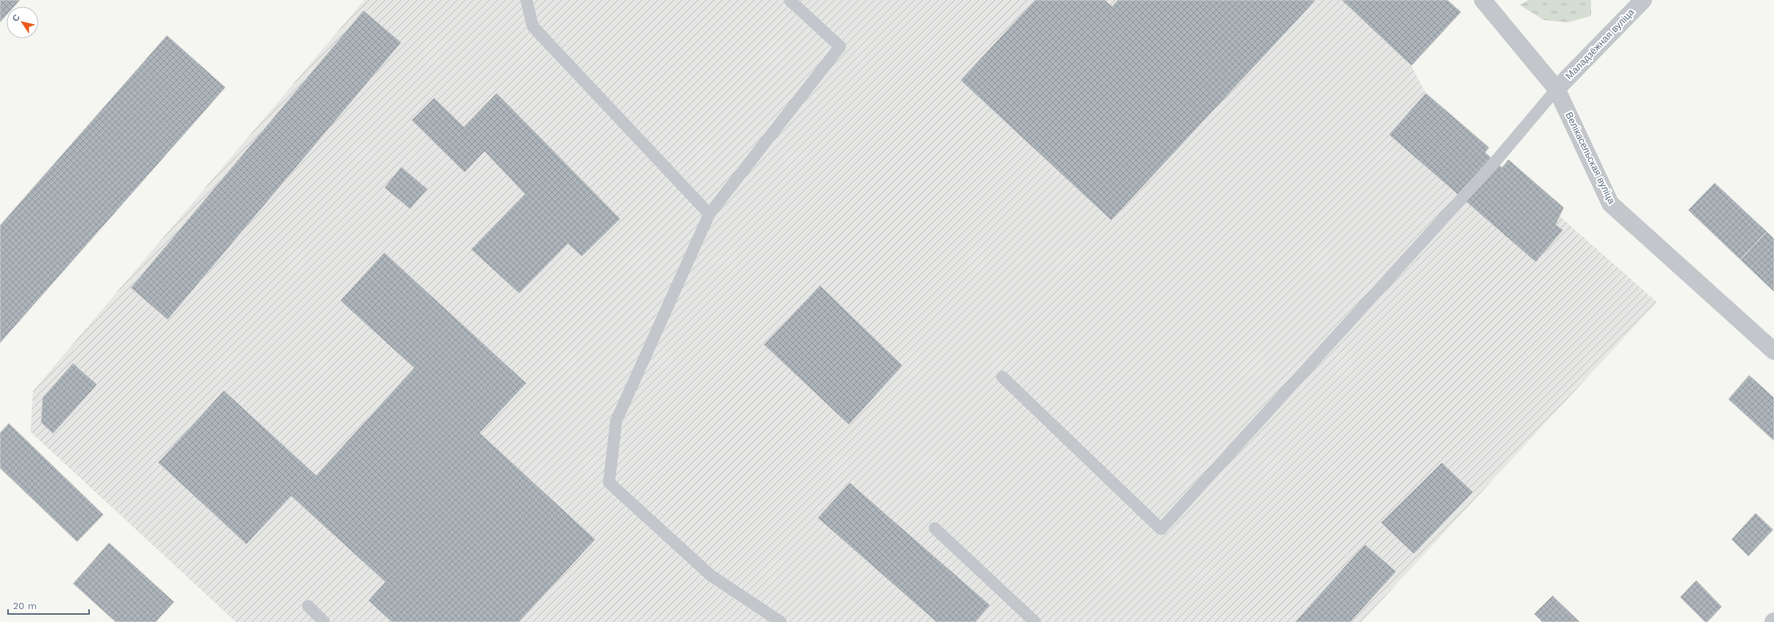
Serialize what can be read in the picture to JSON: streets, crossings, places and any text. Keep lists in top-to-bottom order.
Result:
{
  "streets": {
    "street": ["Маладзёжная вуліца", "Велікасельская вуліца"]
  },
  "crossings": [
    ["Маладзёжная вуліца", "Велікасельская вуліца"]
  ],
  "scale_bar": "20 m",
  "north": "top left"
}
